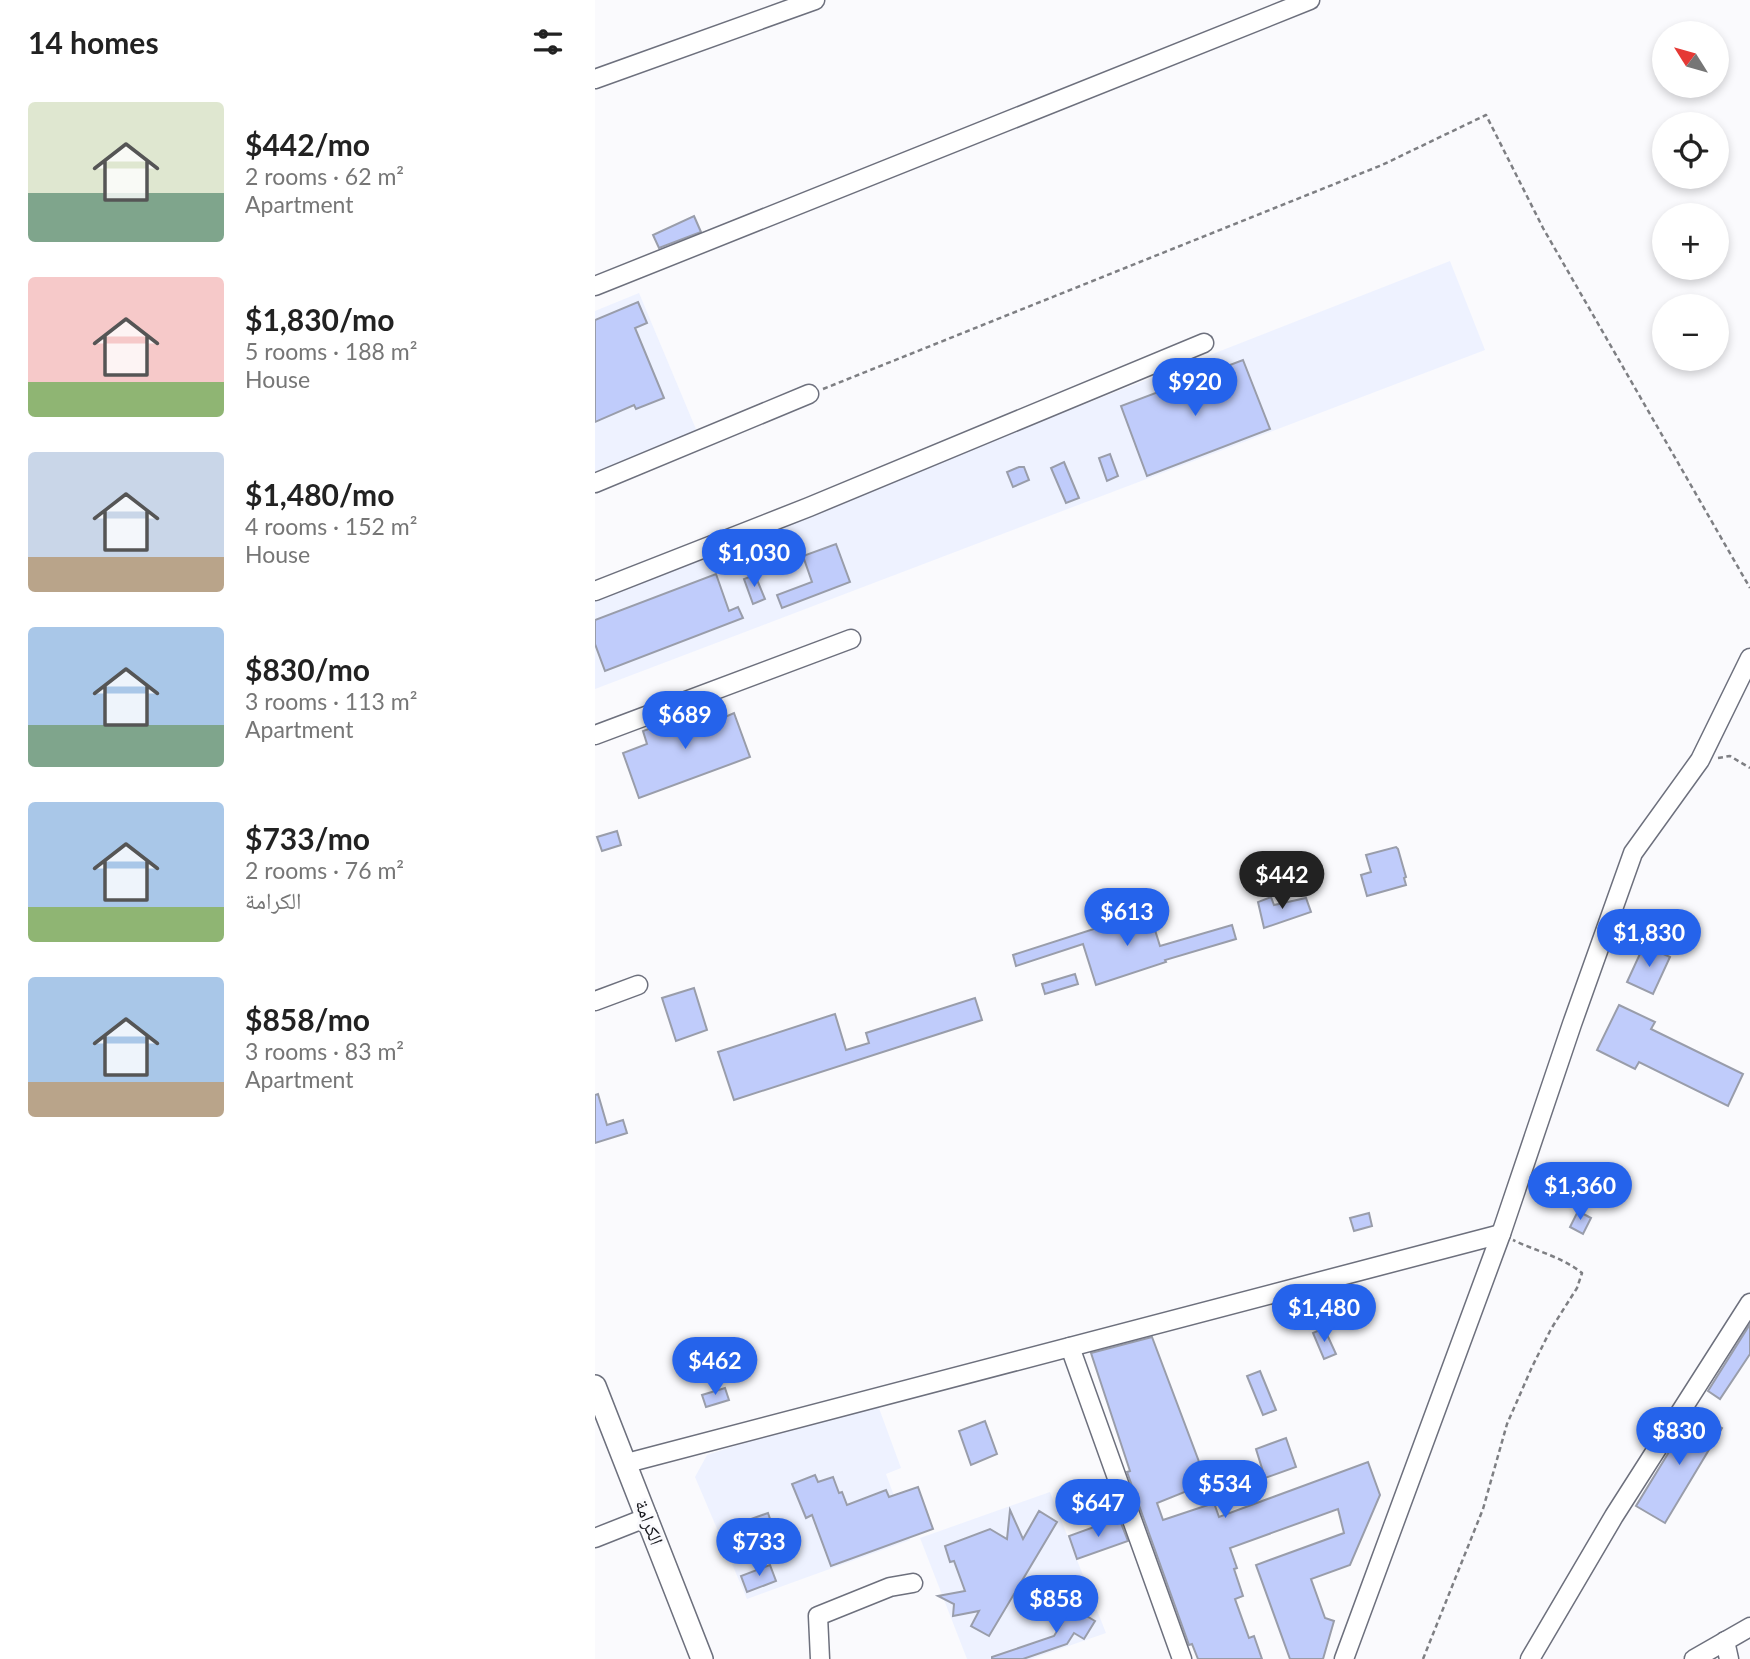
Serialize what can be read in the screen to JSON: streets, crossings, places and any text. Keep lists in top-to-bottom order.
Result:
{
  "streets": {
    "main road": ["الكرامة"]
  },
  "north": "top left",
  "page": {
    "heading": "14 homes",
    "map_buttons": ["+", "−"],
    "list": [
      {
        "name": "$442/mo",
        "note": "2 rooms · 62 m² · Apartment"
      },
      {
        "name": "$1,830/mo",
        "note": "5 rooms · 188 m² · House"
      },
      {
        "name": "$1,480/mo",
        "note": "4 rooms · 152 m² · House"
      },
      {
        "name": "$830/mo",
        "note": "3 rooms · 113 m² · Apartment"
      },
      {
        "name": "$733/mo",
        "note": "2 rooms · 76 m² · الكرامة"
      },
      {
        "name": "$858/mo",
        "note": "3 rooms · 83 m² · Apartment"
      }
    ],
    "price": [
      "$920",
      "$1,030",
      "$689",
      "$442",
      "$613",
      "$1,830",
      "$1,360",
      "$1,480",
      "$462",
      "$830",
      "$534",
      "$647",
      "$733",
      "$858"
    ]
  }
}
